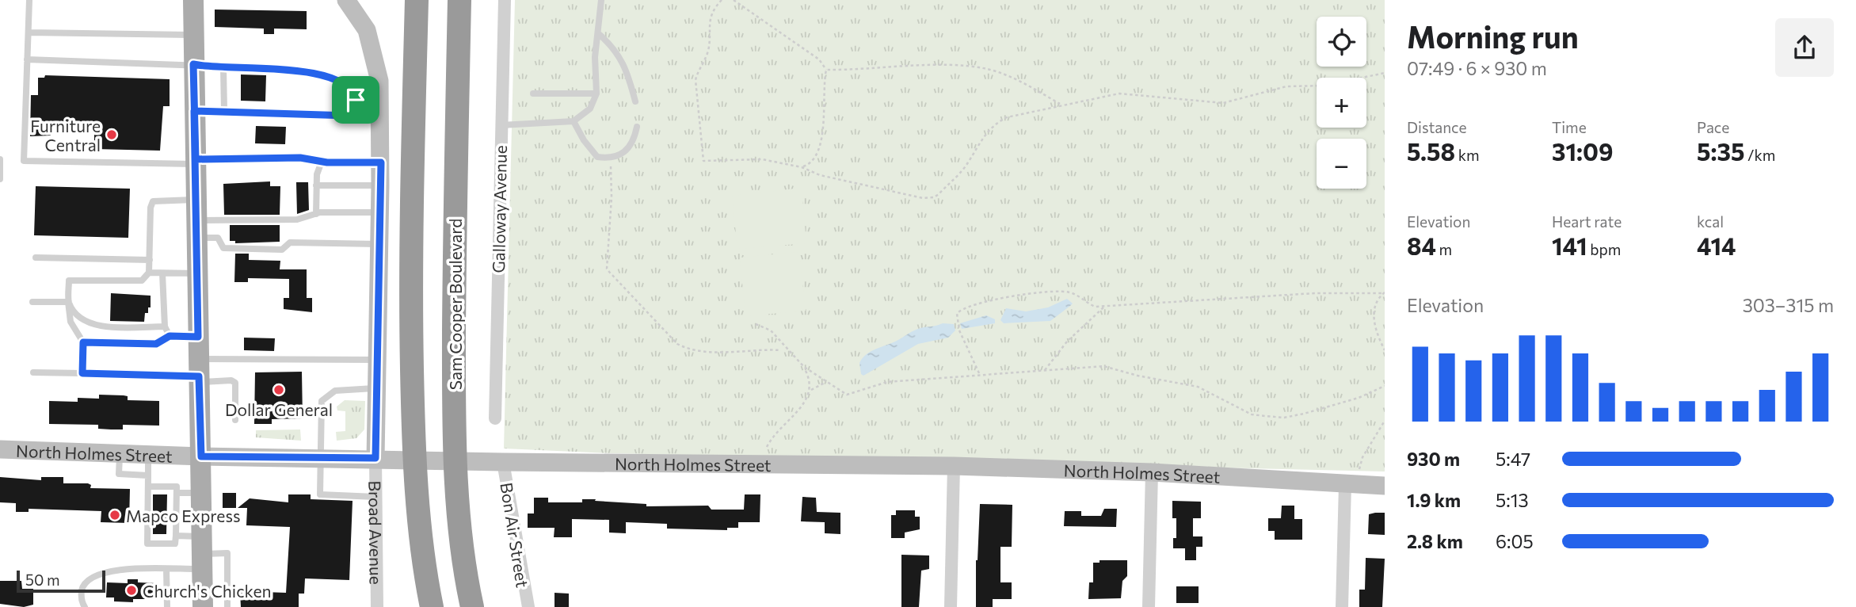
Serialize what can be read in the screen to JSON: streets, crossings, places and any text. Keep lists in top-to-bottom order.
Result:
{
  "streets": {
    "highway": ["Sam Cooper Boulevard"],
    "main road": ["North Holmes Street", "Broad Avenue"],
    "street": ["Galloway Avenue", "Bon Air Street"]
  },
  "crossings": [
    ["North Holmes Street", "Broad Avenue"],
    ["North Holmes Street", "Bon Air Street"]
  ],
  "places": [
    "Furniture Central",
    "Dollar General",
    "Mapco Express",
    "Church's Chicken"
  ],
  "scale_bar": "50 m",
  "page": {
    "heading": ["Morning run", "07:49 · 6 × 930 m"],
    "map_buttons": ["+", "−"],
    "stats": [
      ["Distance", "5.58 km"],
      ["Time", "31:09"],
      ["Pace", "5:35 /km"],
      ["Elevation", "84 m"],
      ["Heart rate", "141 bpm"],
      ["kcal", "414"]
    ],
    "chart": ["Elevation", "303–315 m"],
    "list": [
      {
        "name": "930 m",
        "note": "5:47"
      },
      {
        "name": "1.9 km",
        "note": "5:13"
      },
      {
        "name": "2.8 km",
        "note": "6:05"
      }
    ],
    "scale": "50 m"
  }
}
